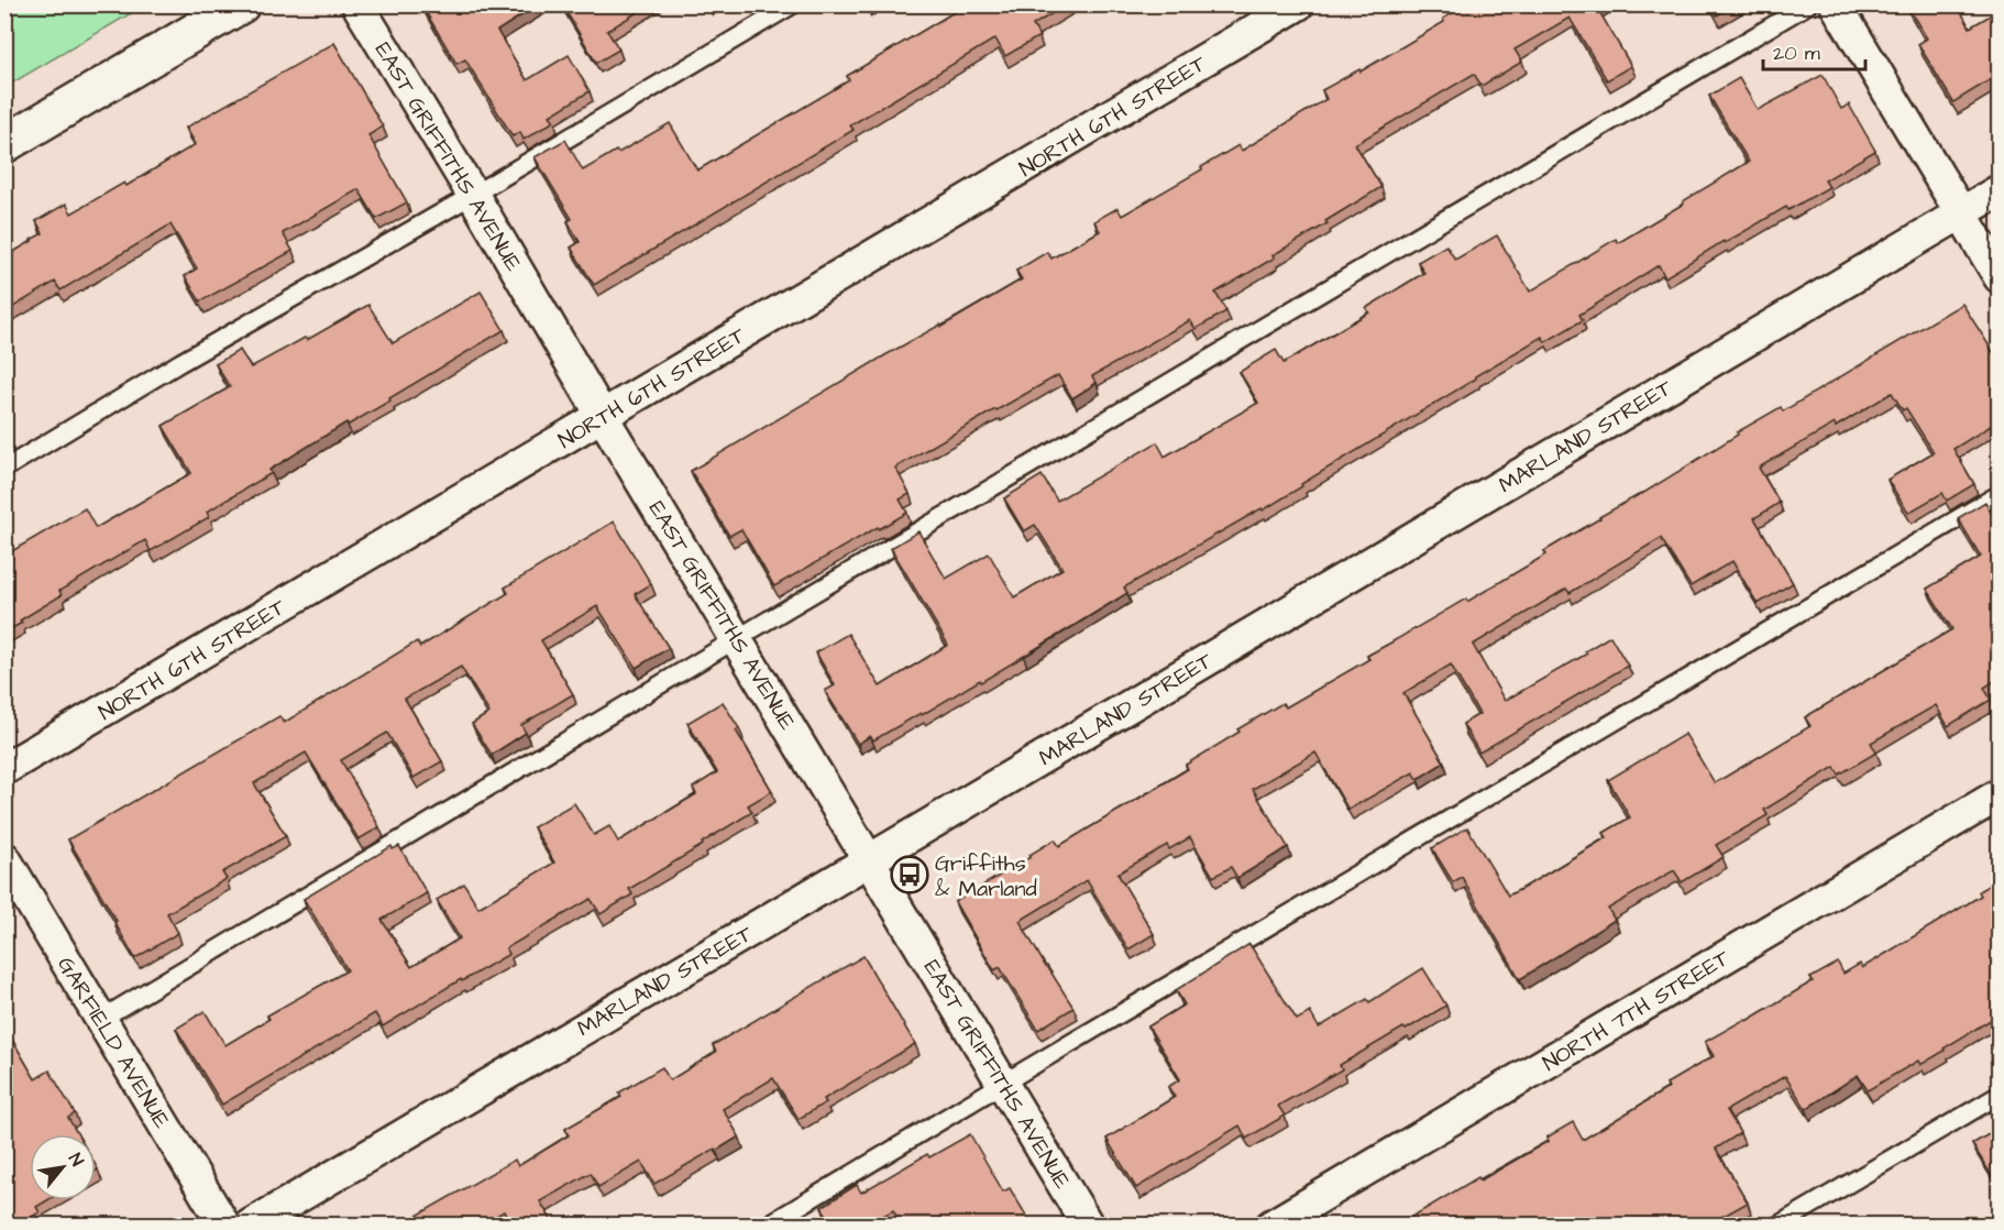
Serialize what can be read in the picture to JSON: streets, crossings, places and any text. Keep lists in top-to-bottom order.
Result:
{
  "streets": {
    "street": [
      "NORTH 6TH STREET",
      "EAST GRIFFITHS AVENUE",
      "MARLAND STREET",
      "NORTH 7TH STREET",
      "GARFIELD AVENUE"
    ]
  },
  "crossings": [
    ["NORTH 6TH STREET", "EAST GRIFFITHS AVENUE"],
    ["EAST GRIFFITHS AVENUE", "MARLAND STREET"]
  ],
  "places": {
    "bus stop": ["Griffiths & Marland"]
  },
  "scale_bar": "20 m",
  "north": "top right"
}
